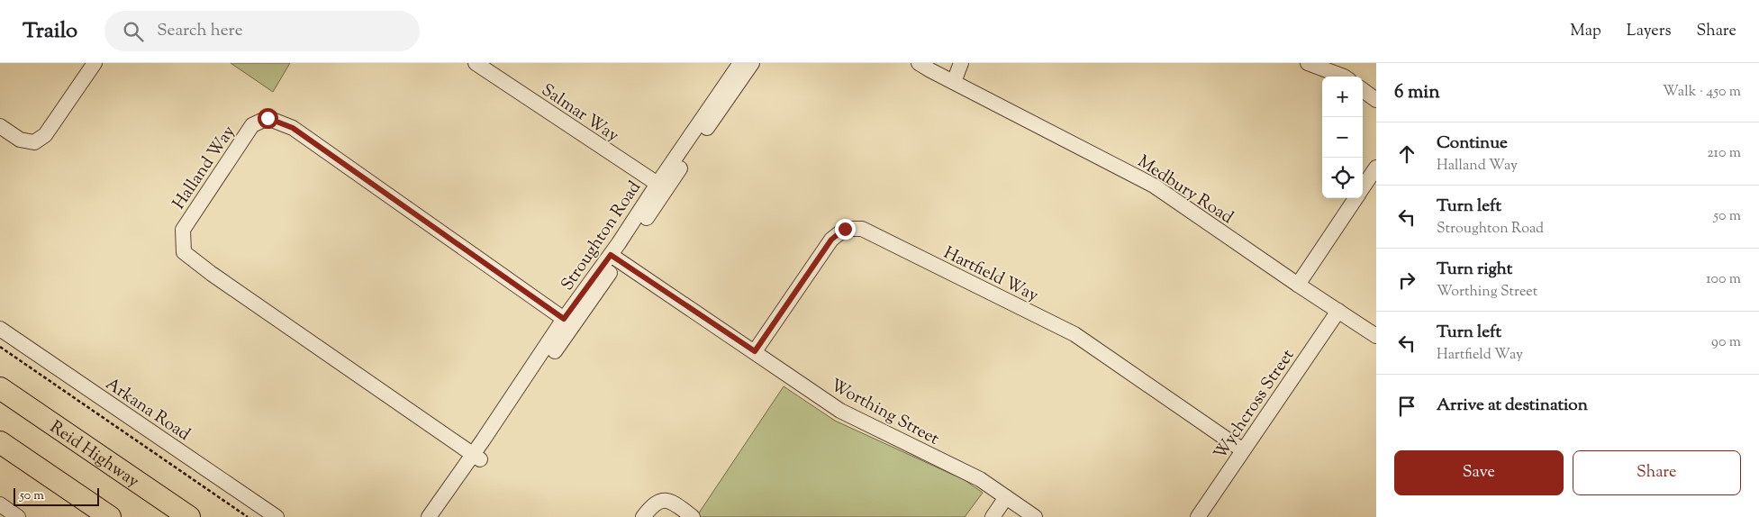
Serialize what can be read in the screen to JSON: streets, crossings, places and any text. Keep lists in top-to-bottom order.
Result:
{
  "streets": {
    "highway": ["Reid Highway"],
    "street": [
      "Salmar Way",
      "Halland Way",
      "Medbury Road",
      "Stroughton Road",
      "Hartfield Way",
      "Wychcross Street",
      "Arkana Road",
      "Worthing Street"
    ]
  },
  "crossings": [
    ["Salmar Way", "Stroughton Road"],
    ["Halland Way", "Stroughton Road"],
    ["Medbury Road", "Wychcross Street"],
    ["Stroughton Road", "Worthing Street"],
    ["Hartfield Way", "Wychcross Street"],
    ["Hartfield Way", "Worthing Street"]
  ],
  "scale_bar": "50 m",
  "page": {
    "header": "Trailo",
    "search": "Search here",
    "nav": ["Map", "Layers", "Share"],
    "heading": ["6 min", "Walk · 450 m"],
    "map_buttons": ["+", "−"],
    "list": [
      ["Continue", "Halland Way", "210 m"],
      ["Turn left", "Stroughton Road", "50 m"],
      ["Turn right", "Worthing Street", "100 m"],
      ["Turn left", "Hartfield Way", "90 m"],
      "Arrive at destination"
    ],
    "buttons": ["Save", "Share"],
    "scale": "50 m"
  }
}
